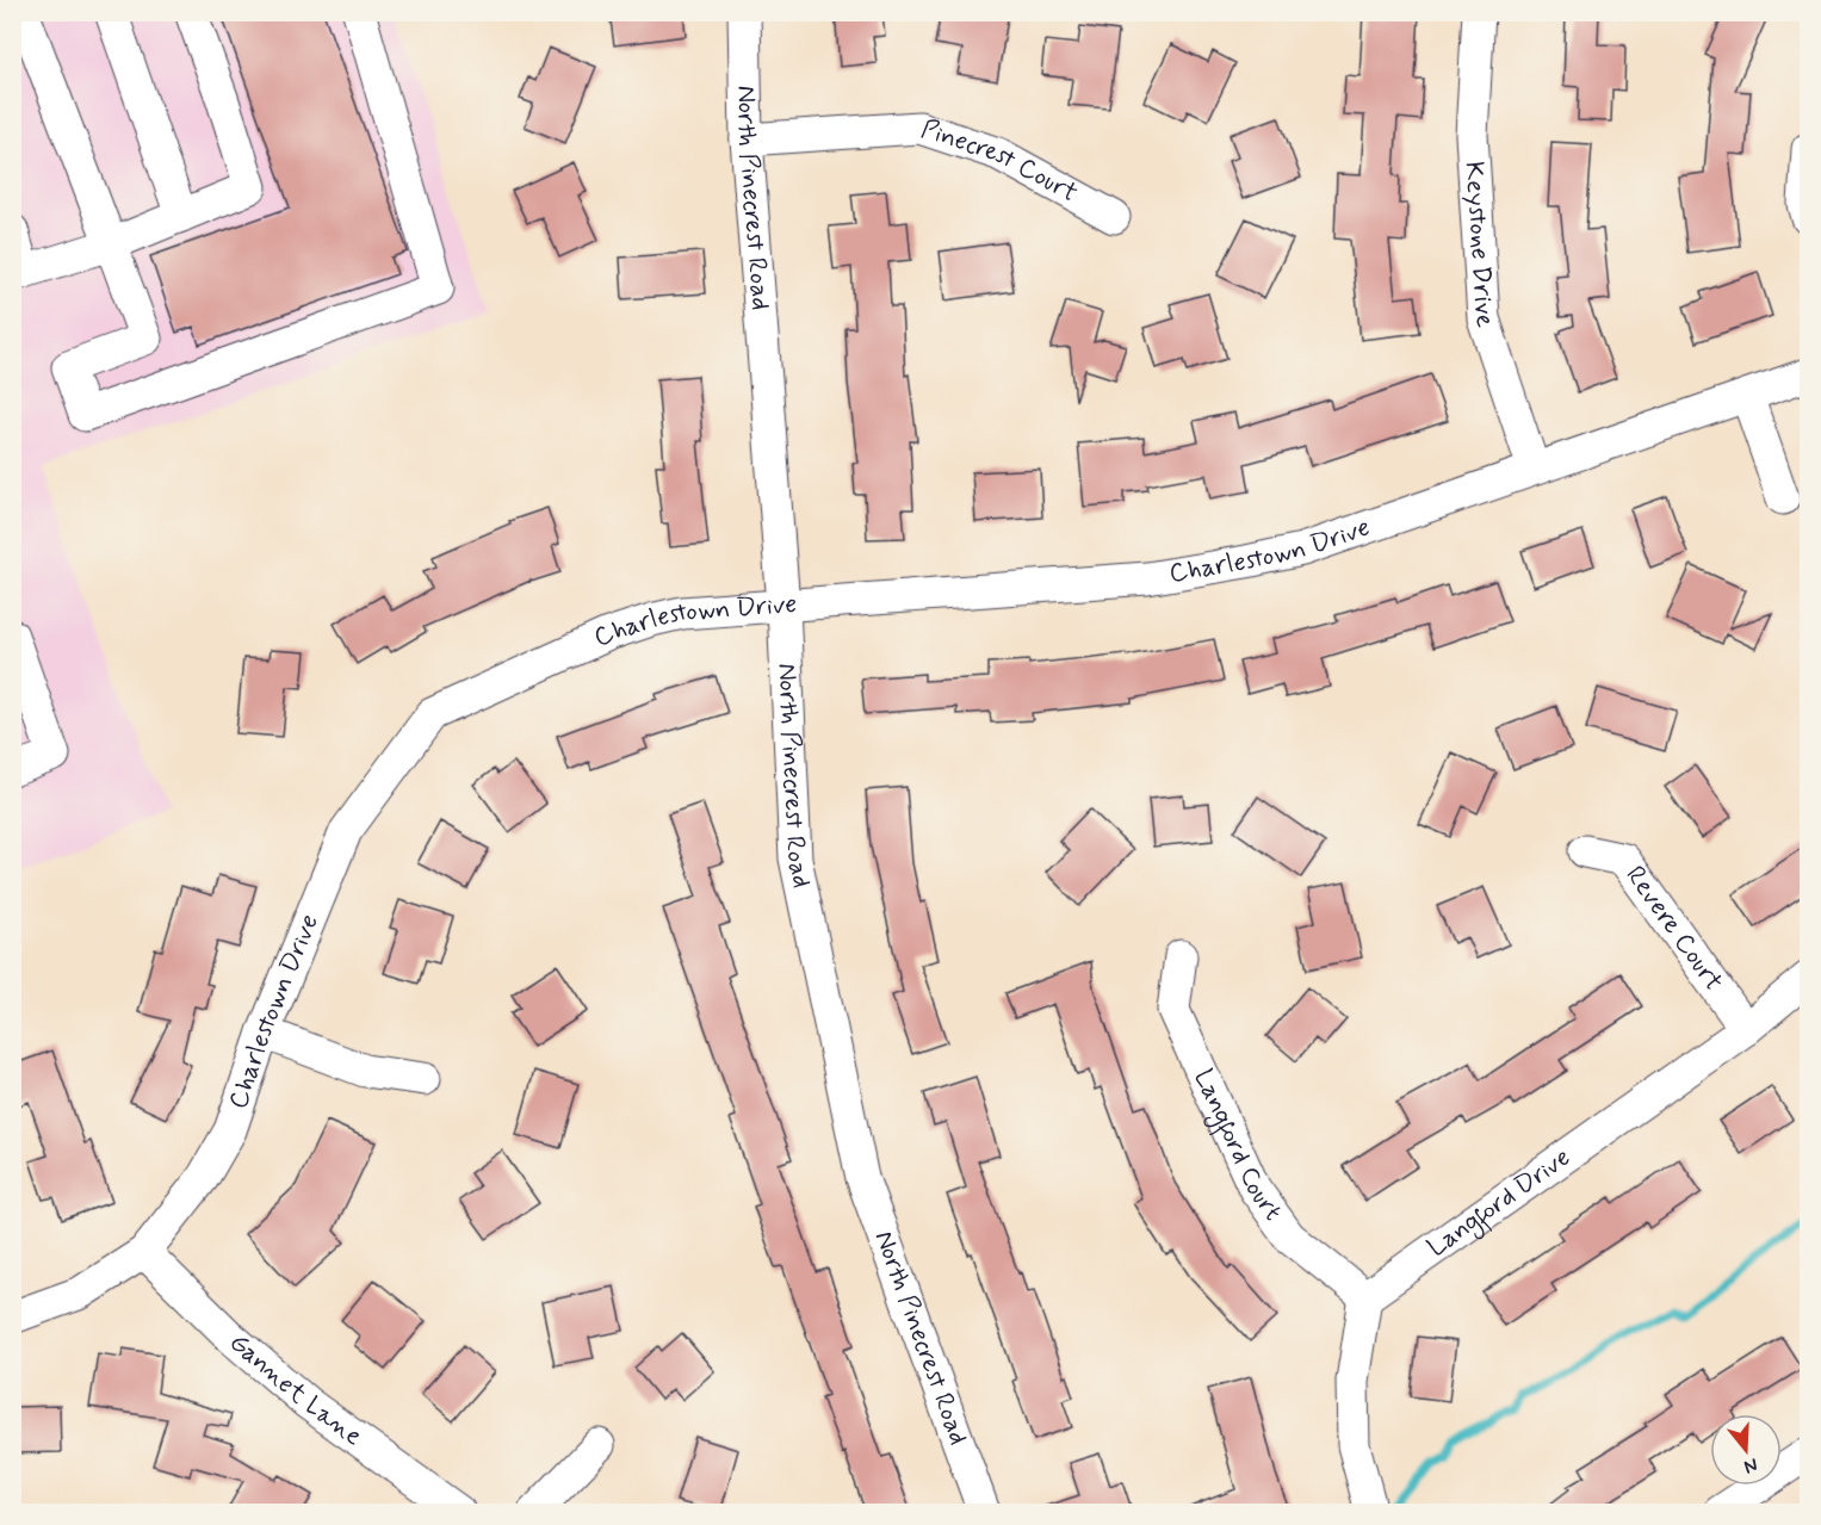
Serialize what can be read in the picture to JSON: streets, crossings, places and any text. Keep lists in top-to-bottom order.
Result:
{
  "streets": {
    "street": [
      "Pinecrest Court",
      "North Pinecrest Road",
      "Keystone Drive",
      "Charlestown Drive",
      "Revere Court",
      "Langford Court",
      "Langford Drive",
      "Gannet Lane"
    ]
  },
  "crossings": [
    ["Pinecrest Court", "North Pinecrest Road"],
    ["North Pinecrest Road", "Charlestown Drive"],
    ["Keystone Drive", "Charlestown Drive"],
    ["Charlestown Drive", "Gannet Lane"],
    ["Revere Court", "Langford Drive"],
    ["Langford Court", "Langford Drive"]
  ],
  "north": "bottom"
}
